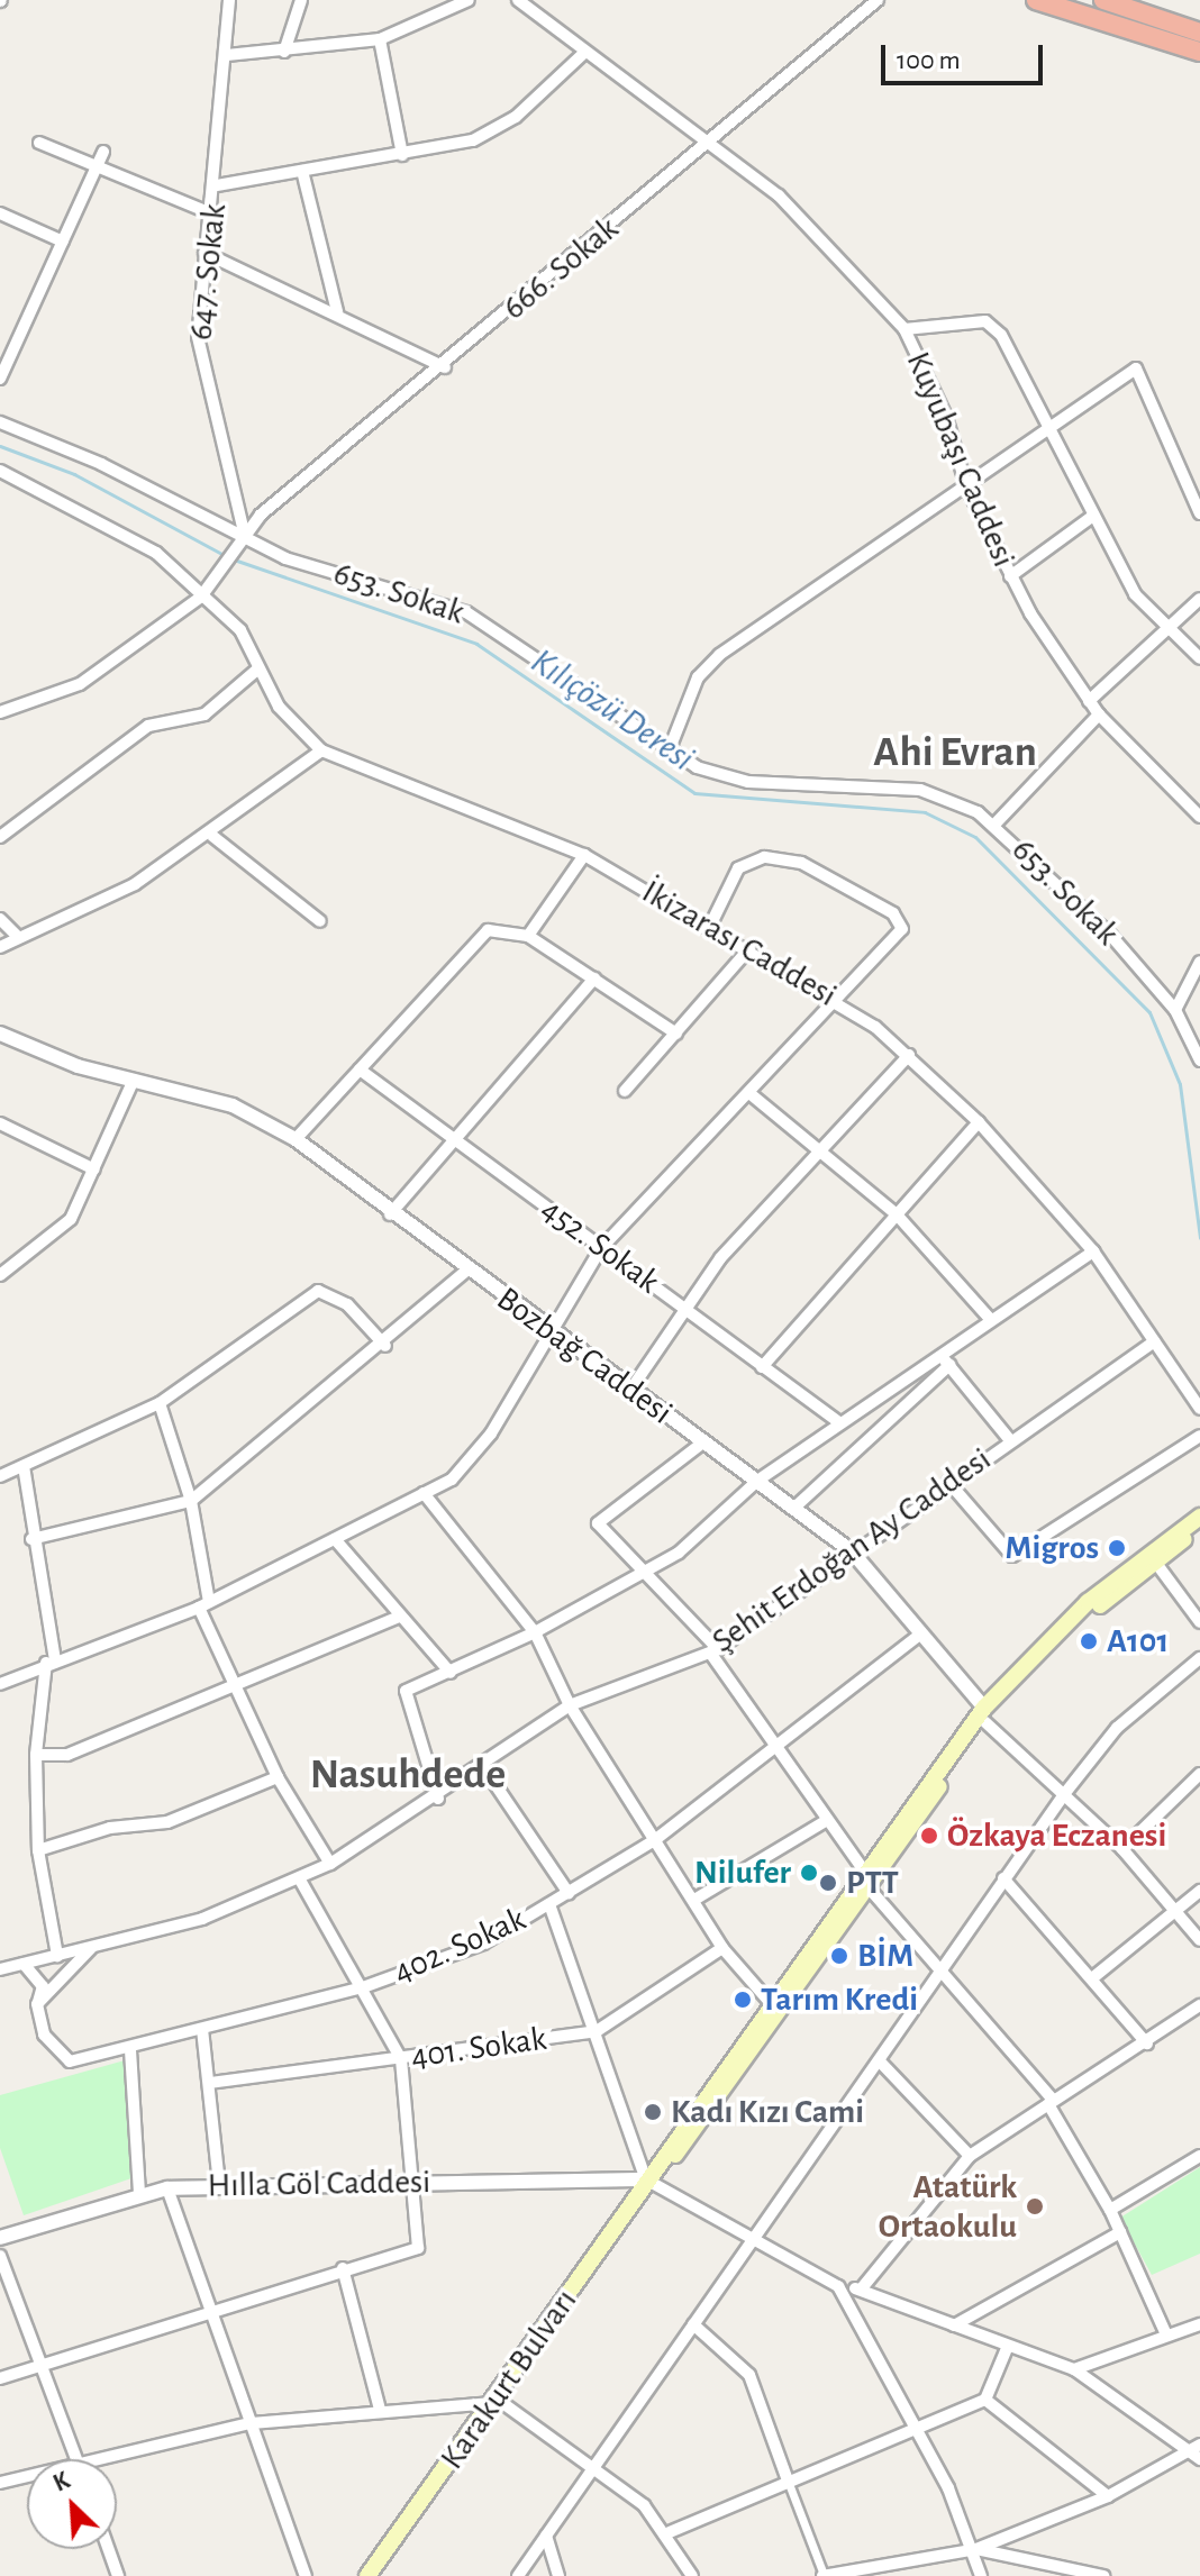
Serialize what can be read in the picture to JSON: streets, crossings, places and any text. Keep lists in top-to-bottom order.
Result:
{
  "streets": {
    "main road": ["Karakurt Bulvarı"],
    "street": [
      "666. Sokak",
      "647. Sokak",
      "Kuyubaşı Caddesi",
      "653. Sokak",
      "İkizarası Caddesi",
      "452. Sokak",
      "Bozbağ Caddesi",
      "Şehit Erdoğan Ay Caddesi",
      "402. Sokak",
      "401. Sokak",
      "Hılla Göl Caddesi"
    ]
  },
  "crossings": [
    ["666. Sokak", "647. Sokak"],
    ["666. Sokak", "Kuyubaşı Caddesi"],
    ["666. Sokak", "653. Sokak"],
    ["666. Sokak", "İkizarası Caddesi"],
    ["647. Sokak", "653. Sokak"],
    ["İkizarası Caddesi", "Şehit Erdoğan Ay Caddesi"],
    ["Bozbağ Caddesi", "Şehit Erdoğan Ay Caddesi"],
    ["Bozbağ Caddesi", "402. Sokak"],
    ["Hılla Göl Caddesi", "Karakurt Bulvarı"]
  ],
  "districts": ["Ahi Evran", "Nasuhdede"],
  "water": ["Kılıçözü Deresi"],
  "places": [
    "Migros",
    "A101",
    "Özkaya Eczanesi",
    "Nilufer",
    "PTT",
    "BİM",
    "Tarım Kredi",
    "Kadı Kızı Cami",
    "Atatürk Ortaokulu"
  ],
  "scale_bar": "100 m",
  "north": "top left"
}
